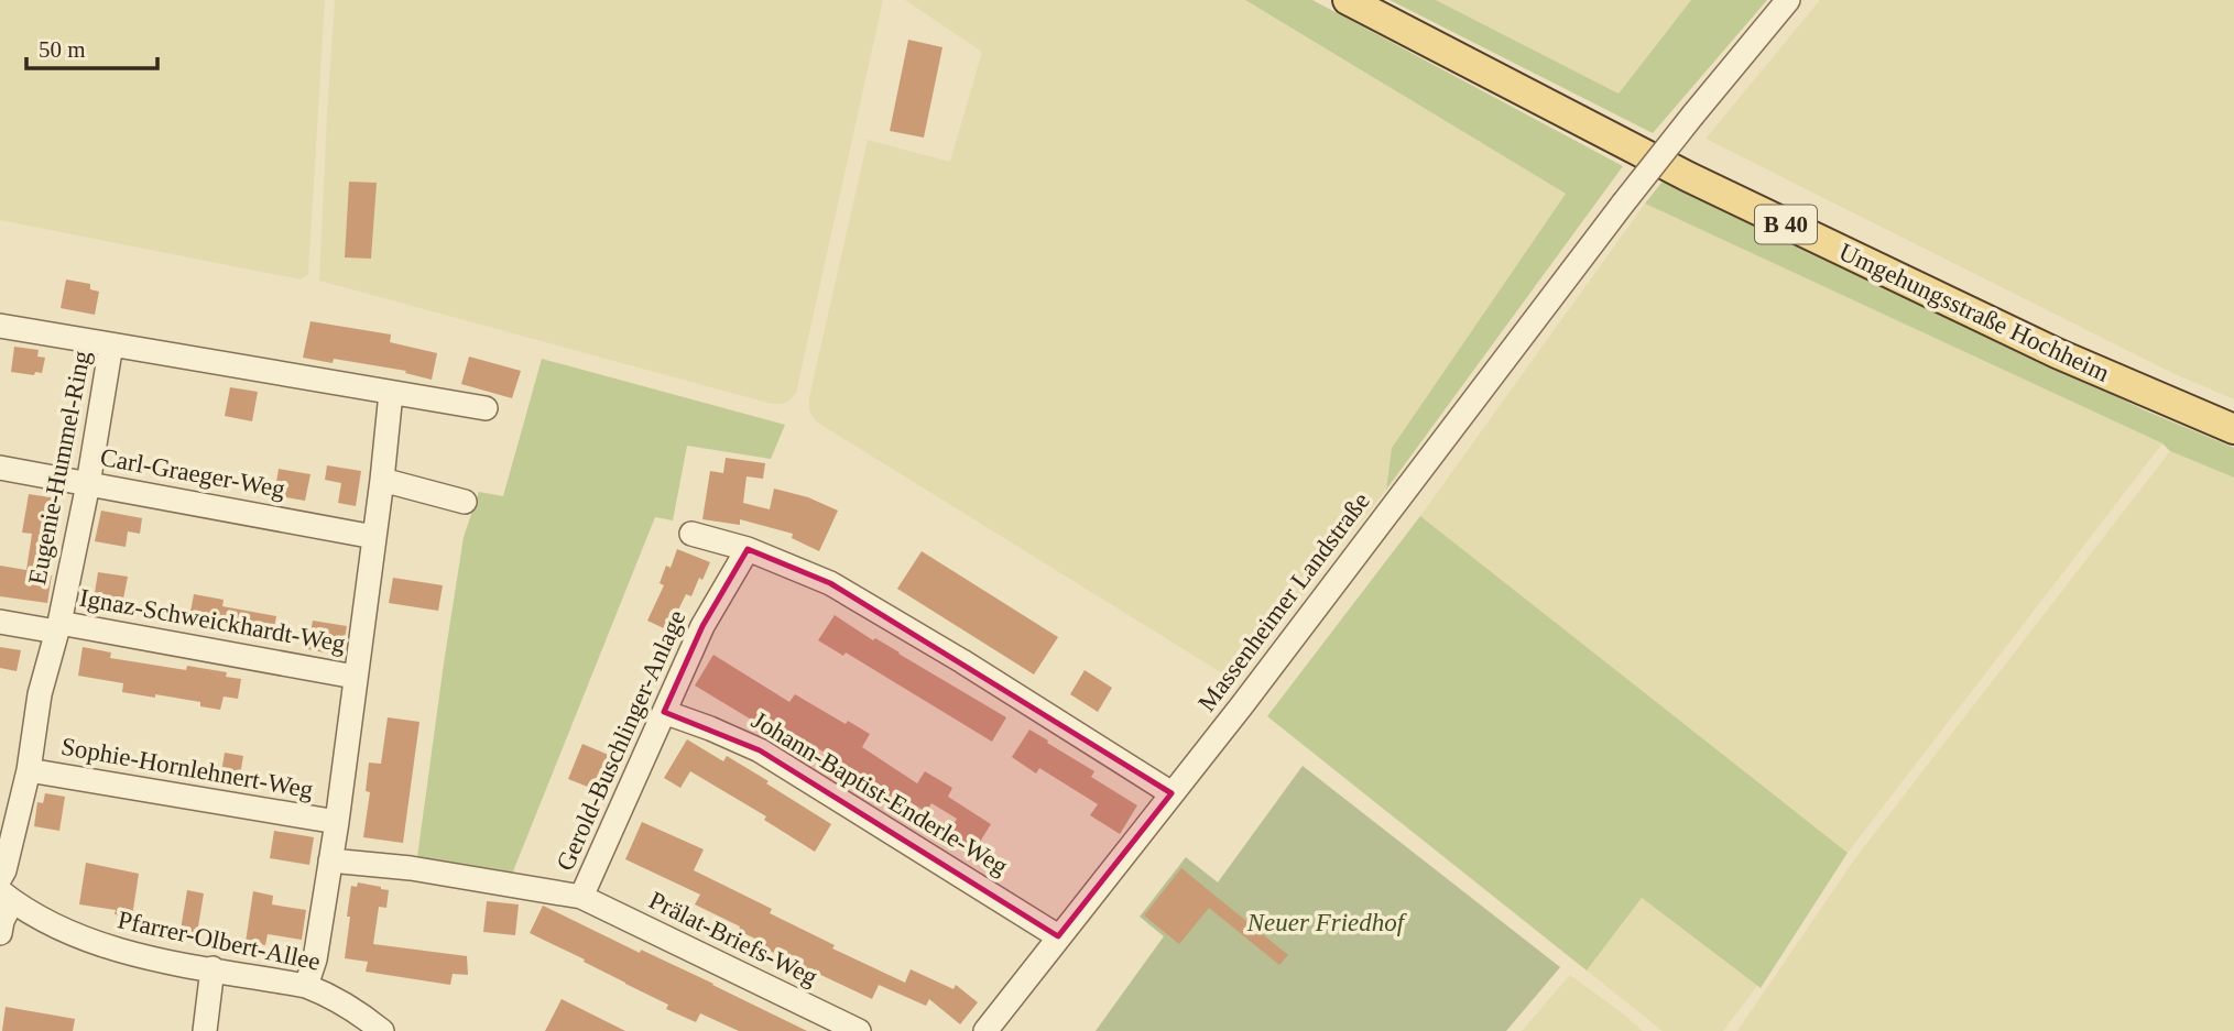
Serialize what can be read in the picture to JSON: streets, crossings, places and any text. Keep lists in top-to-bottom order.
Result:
{
  "streets": {
    "main road": ["B 40", "Umgehungsstraße Hochheim"],
    "street": [
      "Eugenie-Hummel-Ring",
      "Carl-Graeger-Weg",
      "Massenheimer Landstraße",
      "Ignaz-Schweickhardt-Weg",
      "Gerold-Buschlinger-Anlage",
      "Sophie-Hornlehnert-Weg",
      "Johann-Baptist-Enderle-Weg",
      "Prälat-Briefs-Weg",
      "Pfarrer-Olbert-Allee"
    ]
  },
  "crossings": [
    ["Eugenie-Hummel-Ring", "Carl-Graeger-Weg"],
    ["Eugenie-Hummel-Ring", "Ignaz-Schweickhardt-Weg"],
    ["Eugenie-Hummel-Ring", "Sophie-Hornlehnert-Weg"],
    ["Massenheimer Landstraße", "Johann-Baptist-Enderle-Weg"],
    ["Gerold-Buschlinger-Anlage", "Johann-Baptist-Enderle-Weg"],
    ["Gerold-Buschlinger-Anlage", "Prälat-Briefs-Weg"]
  ],
  "parks": ["Neuer Friedhof"],
  "scale_bar": "50 m"
}
